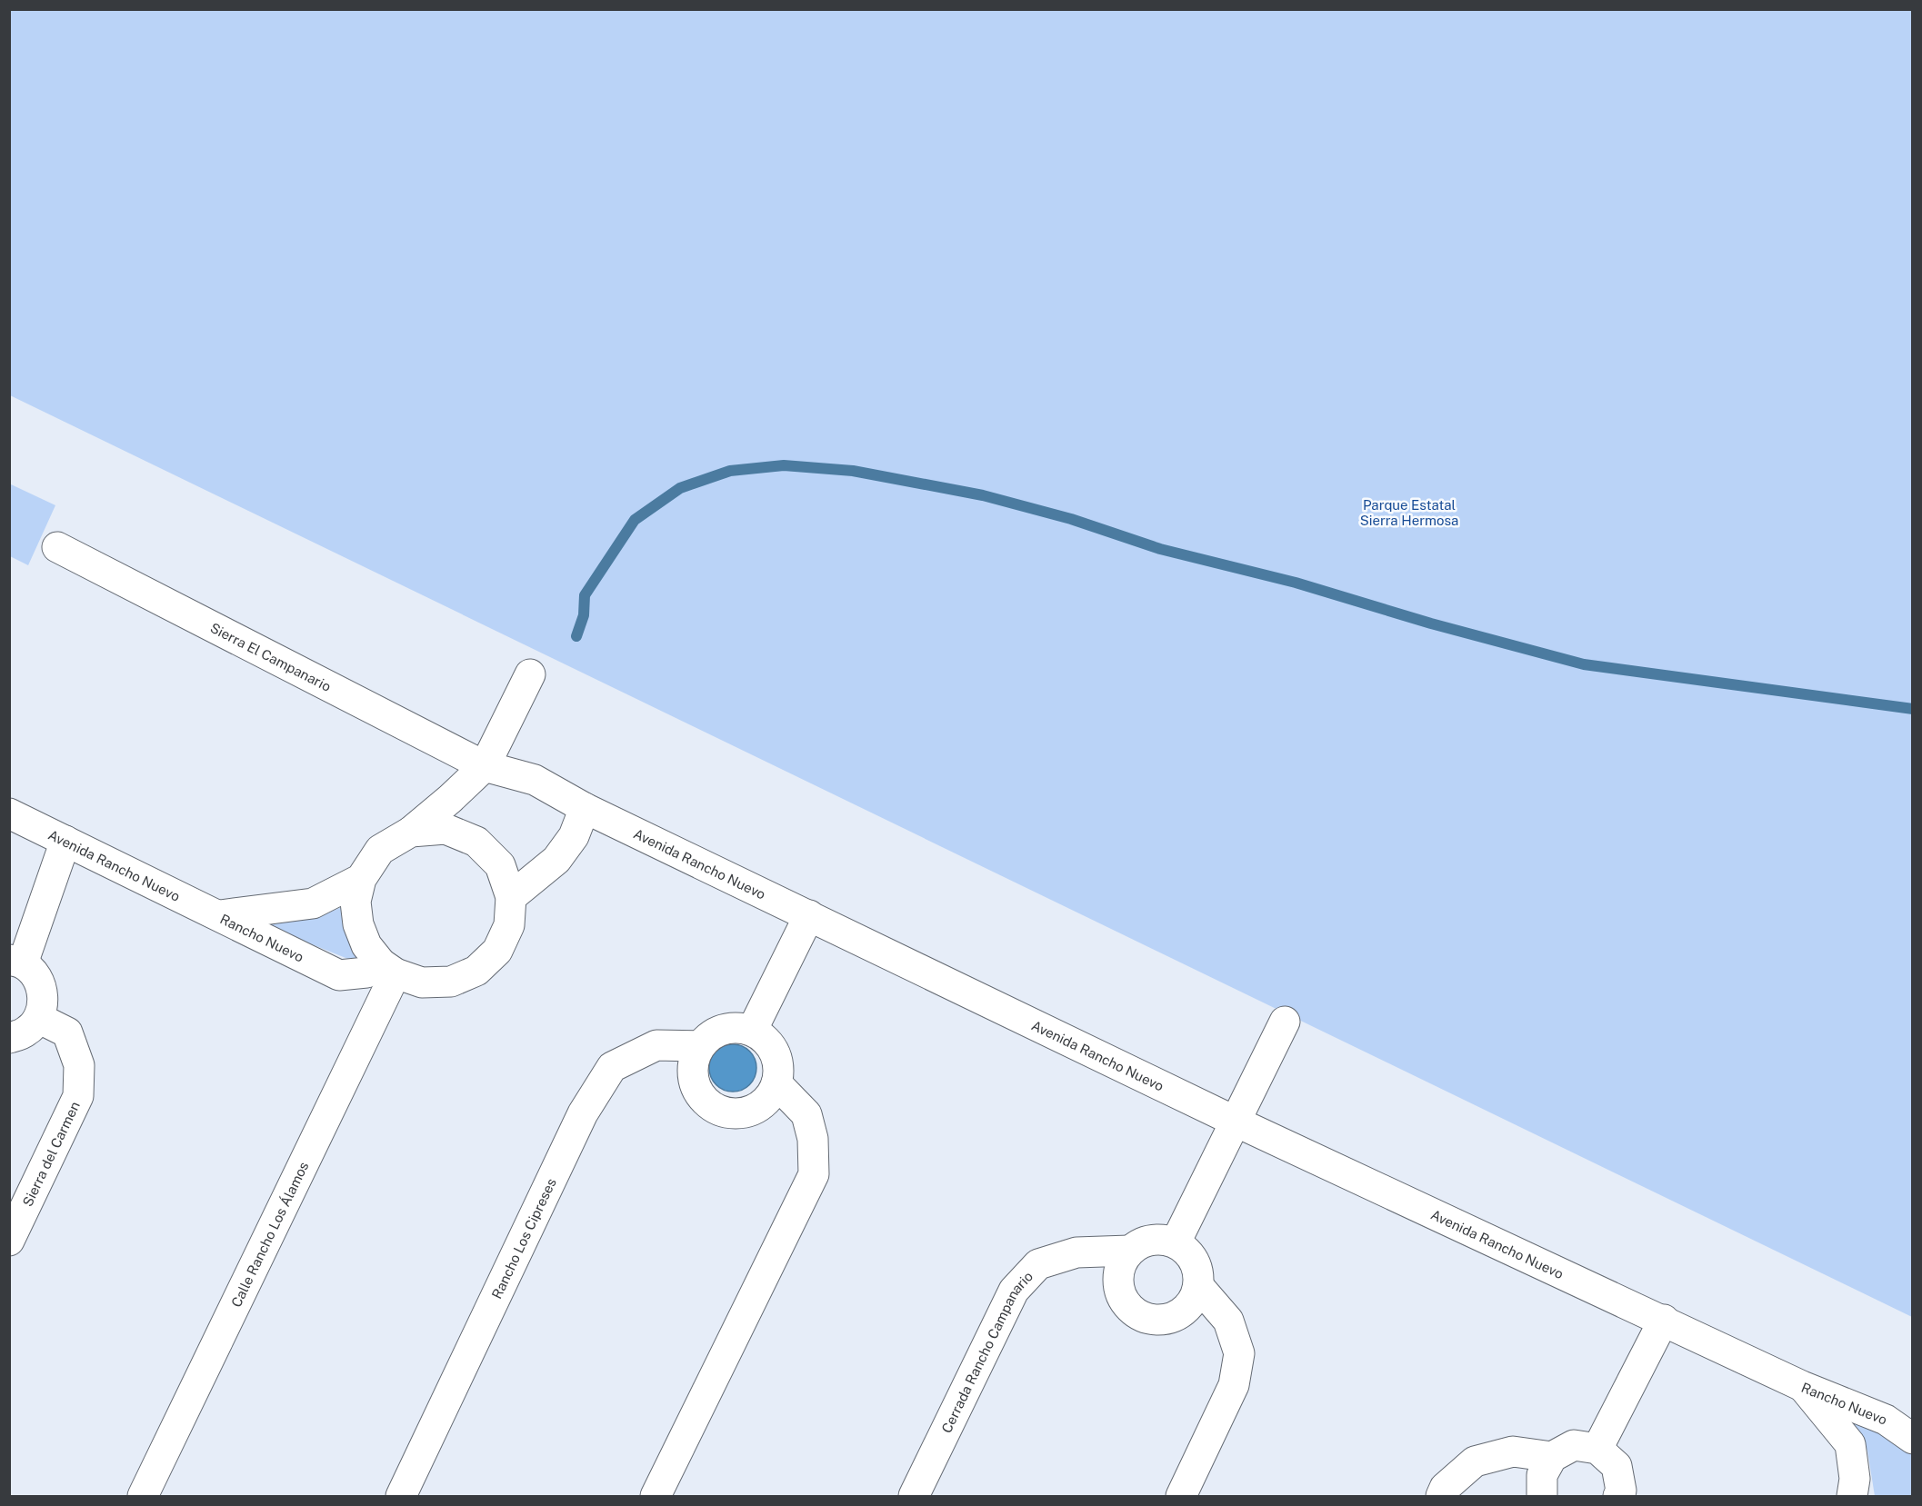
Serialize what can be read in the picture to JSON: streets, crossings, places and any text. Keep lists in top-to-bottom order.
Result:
{
  "streets": {
    "street": [
      "Sierra El Campanario",
      "Avenida Rancho Nuevo",
      "Rancho Nuevo",
      "Sierra del Carmen",
      "Calle Rancho Los Álamos",
      "Rancho Los Cipreses",
      "Cerrada Rancho Campanario"
    ]
  },
  "crossings": [
    ["Sierra El Campanario", "Avenida Rancho Nuevo"],
    ["Avenida Rancho Nuevo", "Rancho Nuevo"],
    ["Rancho Nuevo", "Calle Rancho Los Álamos"]
  ],
  "parks": ["Parque Estatal Sierra Hermosa"]
}
